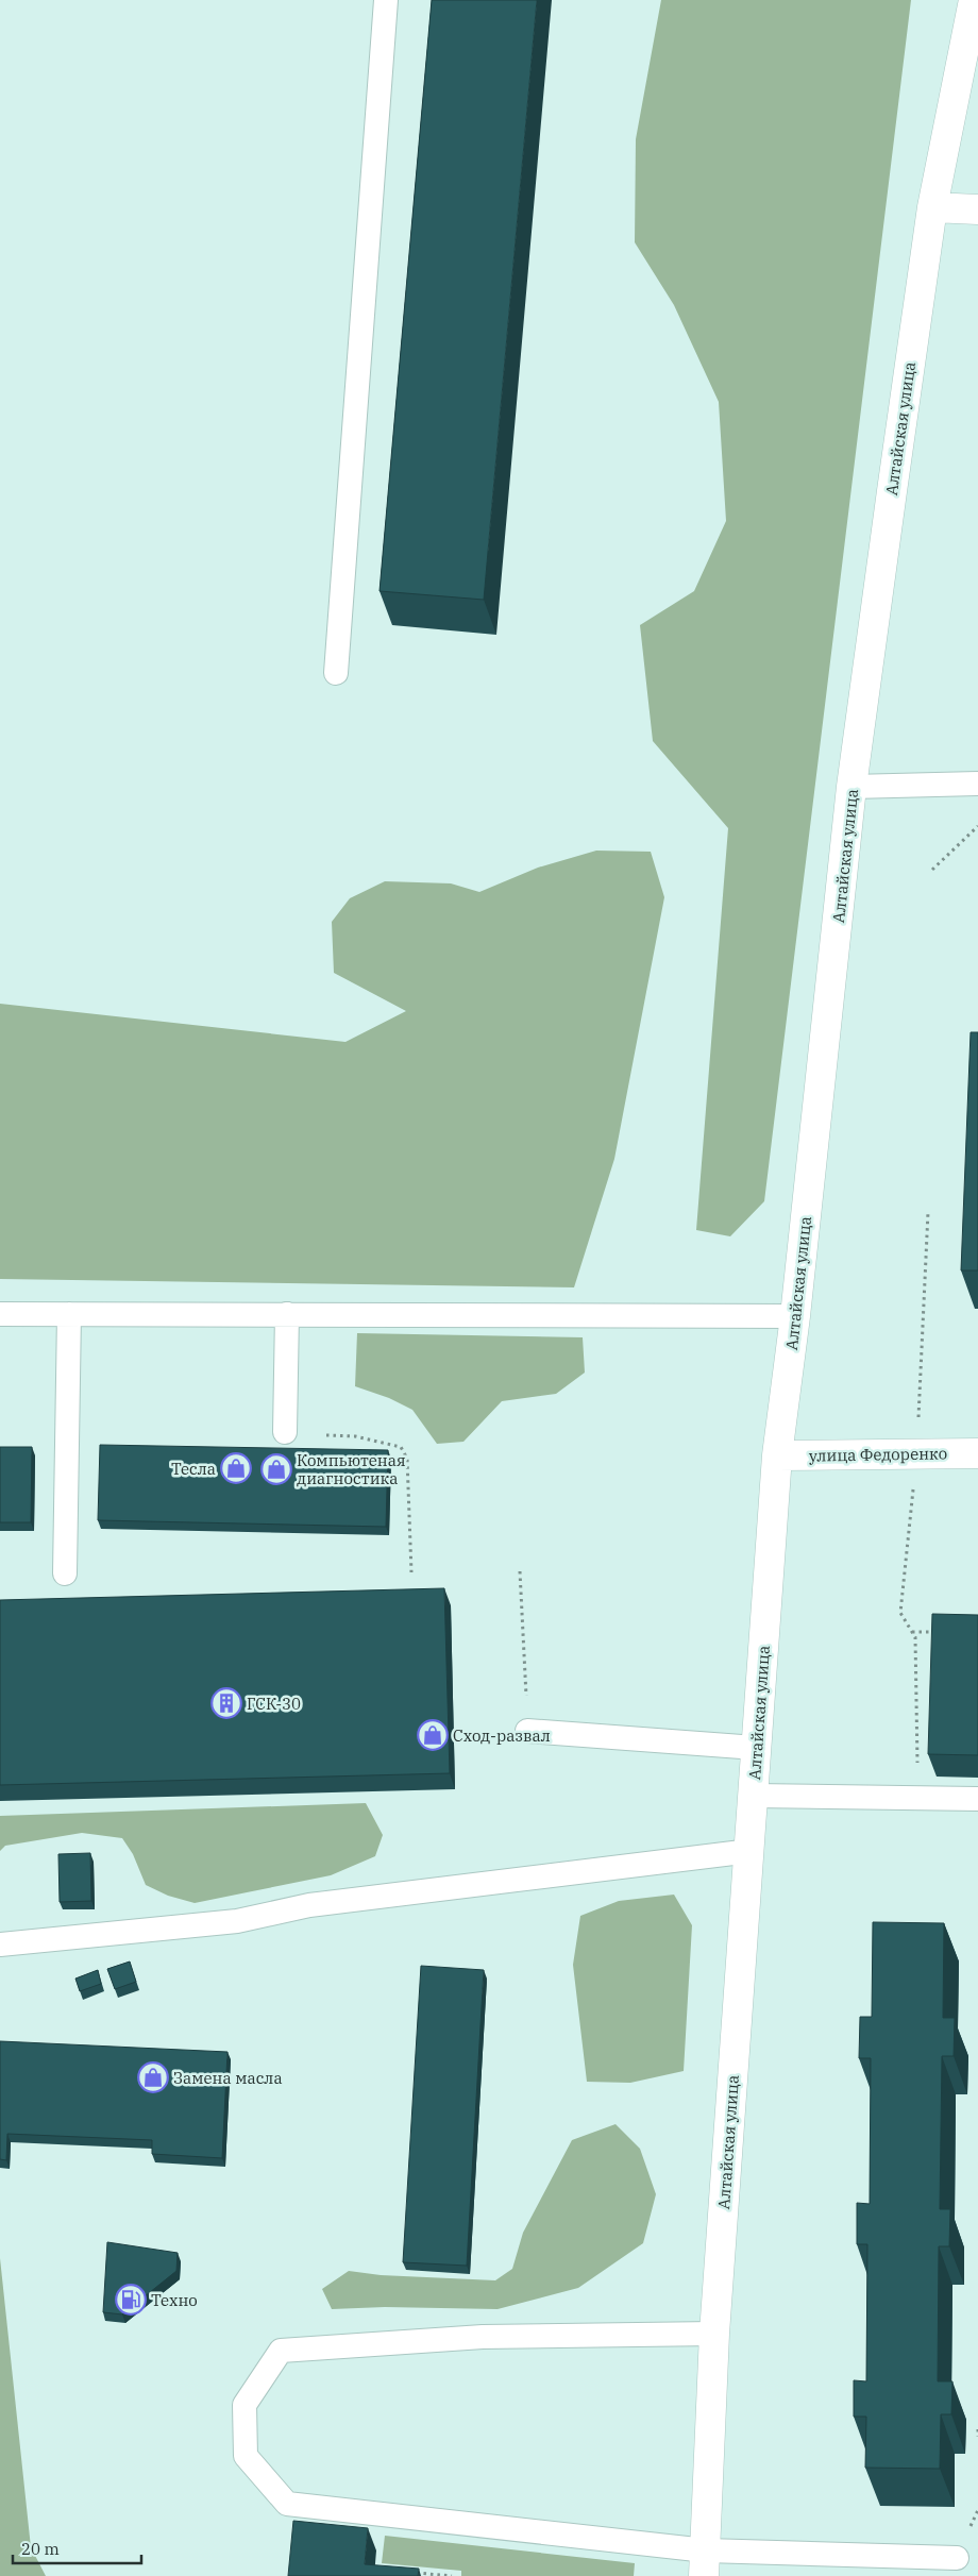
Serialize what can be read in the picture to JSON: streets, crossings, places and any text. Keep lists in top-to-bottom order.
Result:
{
  "streets": {
    "main road": ["Алтайская улица", "улица Федоренко"]
  },
  "crossings": [
    ["Алтайская улица", "улица Федоренко"]
  ],
  "places": {
    "shop": [
      "Тесла",
      "Компьютеная диагностика",
      "Сход-развал",
      "Замена масла"
    ],
    "building": ["ГСК-30"],
    "fuel station": ["Техно"]
  },
  "scale_bar": "20 m"
}
